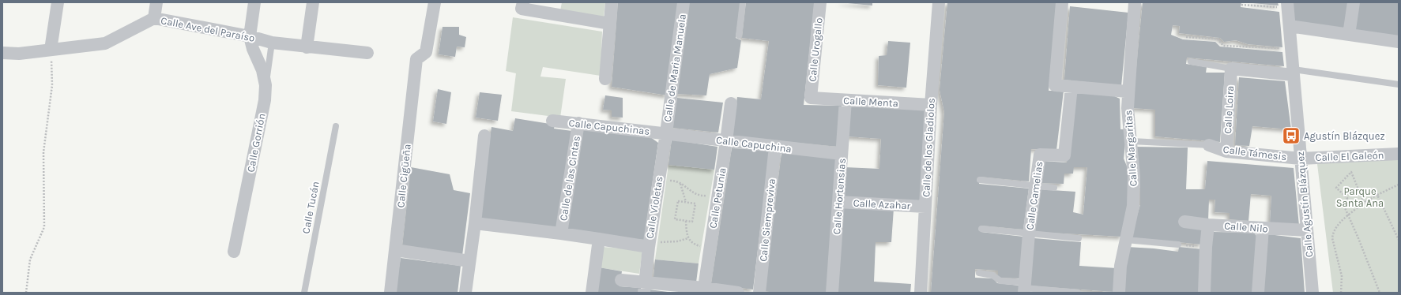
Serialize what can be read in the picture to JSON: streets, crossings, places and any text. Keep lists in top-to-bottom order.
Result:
{
  "streets": {
    "street": [
      "Calle Ave del Paraíso",
      "Calle Urogallo",
      "Calle de Maria Manuela",
      "Calle Menta",
      "Calle Loira",
      "Calle Capuchinas",
      "Calle Gorrión",
      "Calle Capuchina",
      "Calle de los Gladiolos",
      "Calle Margaritas",
      "Calle Támesis",
      "Calle El Galeón",
      "Calle Cigüeña",
      "Calle de las Cintas",
      "Calle Camelias",
      "Calle Hortensias",
      "Calle Petunia",
      "Calle Azahar",
      "Calle Agustín Blázquez",
      "Calle Violetas",
      "Calle Siempreviva",
      "Calle Nilo"
    ],
    "lane": ["Calle Tucán"]
  },
  "crossings": [
    ["Calle Ave del Paraíso", "Calle Gorrión"],
    ["Calle Urogallo", "Calle Menta"],
    ["Calle de Maria Manuela", "Calle Capuchinas"],
    ["Calle de Maria Manuela", "Calle Capuchina"],
    ["Calle de Maria Manuela", "Calle Violetas"],
    ["Calle Menta", "Calle de los Gladiolos"],
    ["Calle Menta", "Calle Hortensias"],
    ["Calle Loira", "Calle Támesis"],
    ["Calle Capuchinas", "Calle Capuchina"],
    ["Calle Capuchinas", "Calle de las Cintas"],
    ["Calle Capuchinas", "Calle Violetas"],
    ["Calle Capuchina", "Calle Hortensias"],
    ["Calle Capuchina", "Calle Petunia"],
    ["Calle Capuchina", "Calle Violetas"],
    ["Calle Capuchina", "Calle Siempreviva"],
    ["Calle de los Gladiolos", "Calle Azahar"],
    ["Calle Támesis", "Calle El Galeón"],
    ["Calle Támesis", "Calle Agustín Blázquez"],
    ["Calle El Galeón", "Calle Agustín Blázquez"],
    ["Calle Hortensias", "Calle Azahar"],
    ["Calle Agustín Blázquez", "Calle Nilo"]
  ],
  "parks": ["Parque Santa Ana"],
  "places": {
    "bus stop": ["Agustín Blázquez"]
  }
}
